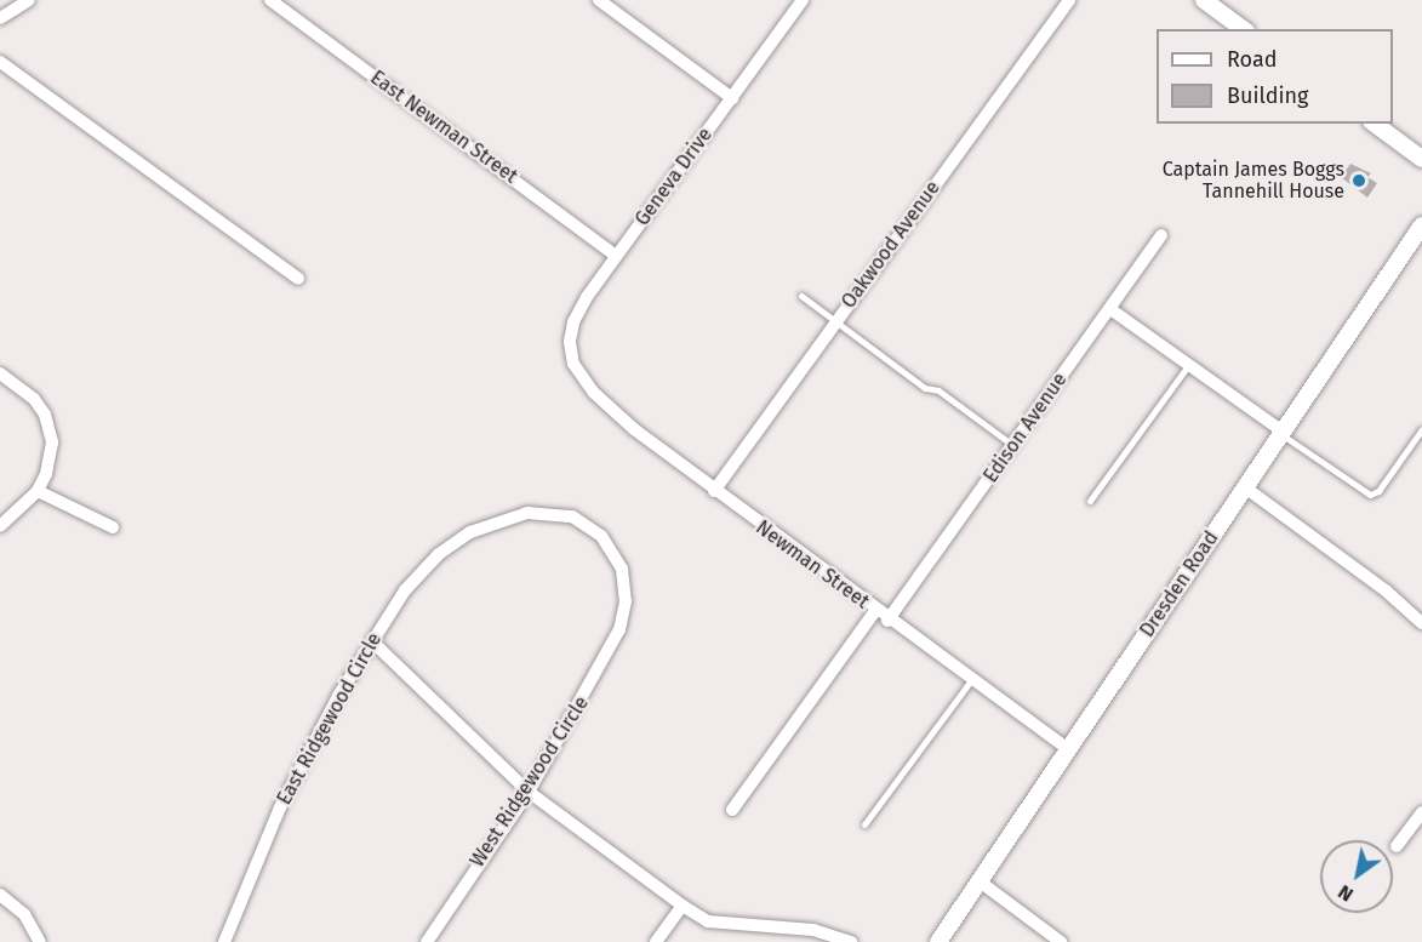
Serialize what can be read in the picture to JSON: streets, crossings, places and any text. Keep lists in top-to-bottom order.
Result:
{
  "streets": {
    "street": [
      "East Newman Street",
      "Geneva Drive",
      "Oakwood Avenue",
      "Edison Avenue",
      "Newman Street",
      "Dresden Road",
      "East Ridgewood Circle",
      "West Ridgewood Circle"
    ]
  },
  "crossings": [
    ["East Newman Street", "Geneva Drive"],
    ["Geneva Drive", "Newman Street"],
    ["Oakwood Avenue", "Newman Street"],
    ["Edison Avenue", "Newman Street"],
    ["Newman Street", "Dresden Road"],
    ["East Ridgewood Circle", "West Ridgewood Circle"]
  ],
  "places": ["Captain James Boggs Tannehill House"],
  "legend": ["Road", "Building"],
  "north": "bottom left"
}
